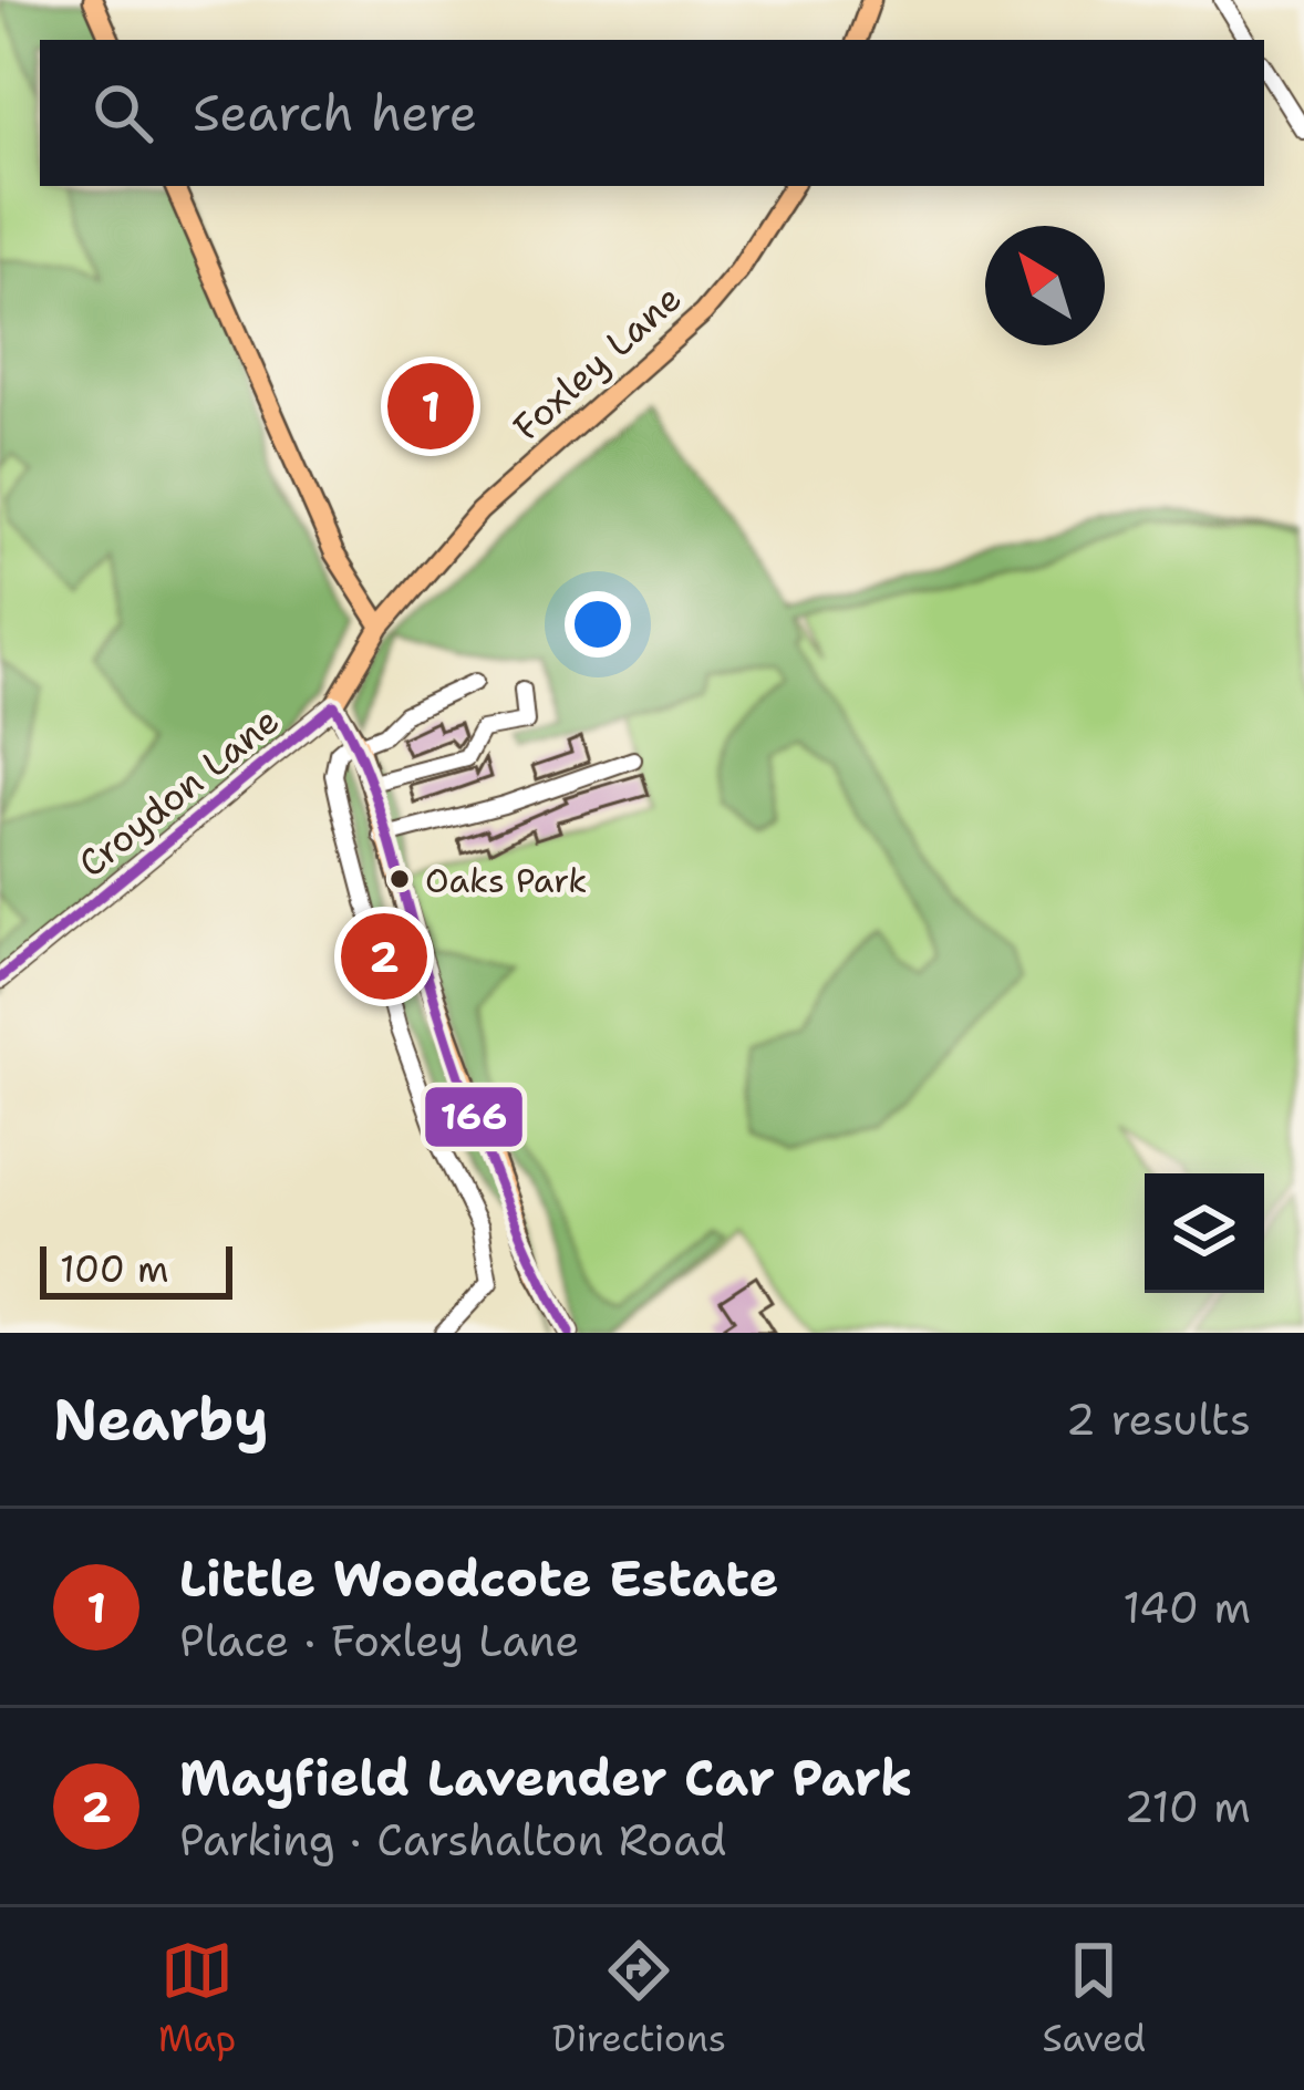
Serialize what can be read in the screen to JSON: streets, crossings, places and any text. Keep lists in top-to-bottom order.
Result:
{
  "streets": {
    "main road": ["Foxley Lane", "Croydon Lane"]
  },
  "crossings": [
    ["Foxley Lane", "Croydon Lane"]
  ],
  "places": ["Oaks Park"],
  "lines": ["transit line 166"],
  "scale_bar": "100 m",
  "north": "top left",
  "page": {
    "search": "Search here",
    "pins": ["1", "2"],
    "scale": "100 m",
    "heading": ["Nearby", "2 results"],
    "list": [
      {
        "mark": "1",
        "name": "Little Woodcote Estate",
        "note": "Place · Foxley Lane",
        "value": "140 m"
      },
      {
        "mark": "2",
        "name": "Mayfield Lavender Car Park",
        "note": "Parking · Carshalton Road",
        "value": "210 m"
      }
    ],
    "nav": ["Map", "Directions", "Saved"]
  }
}
